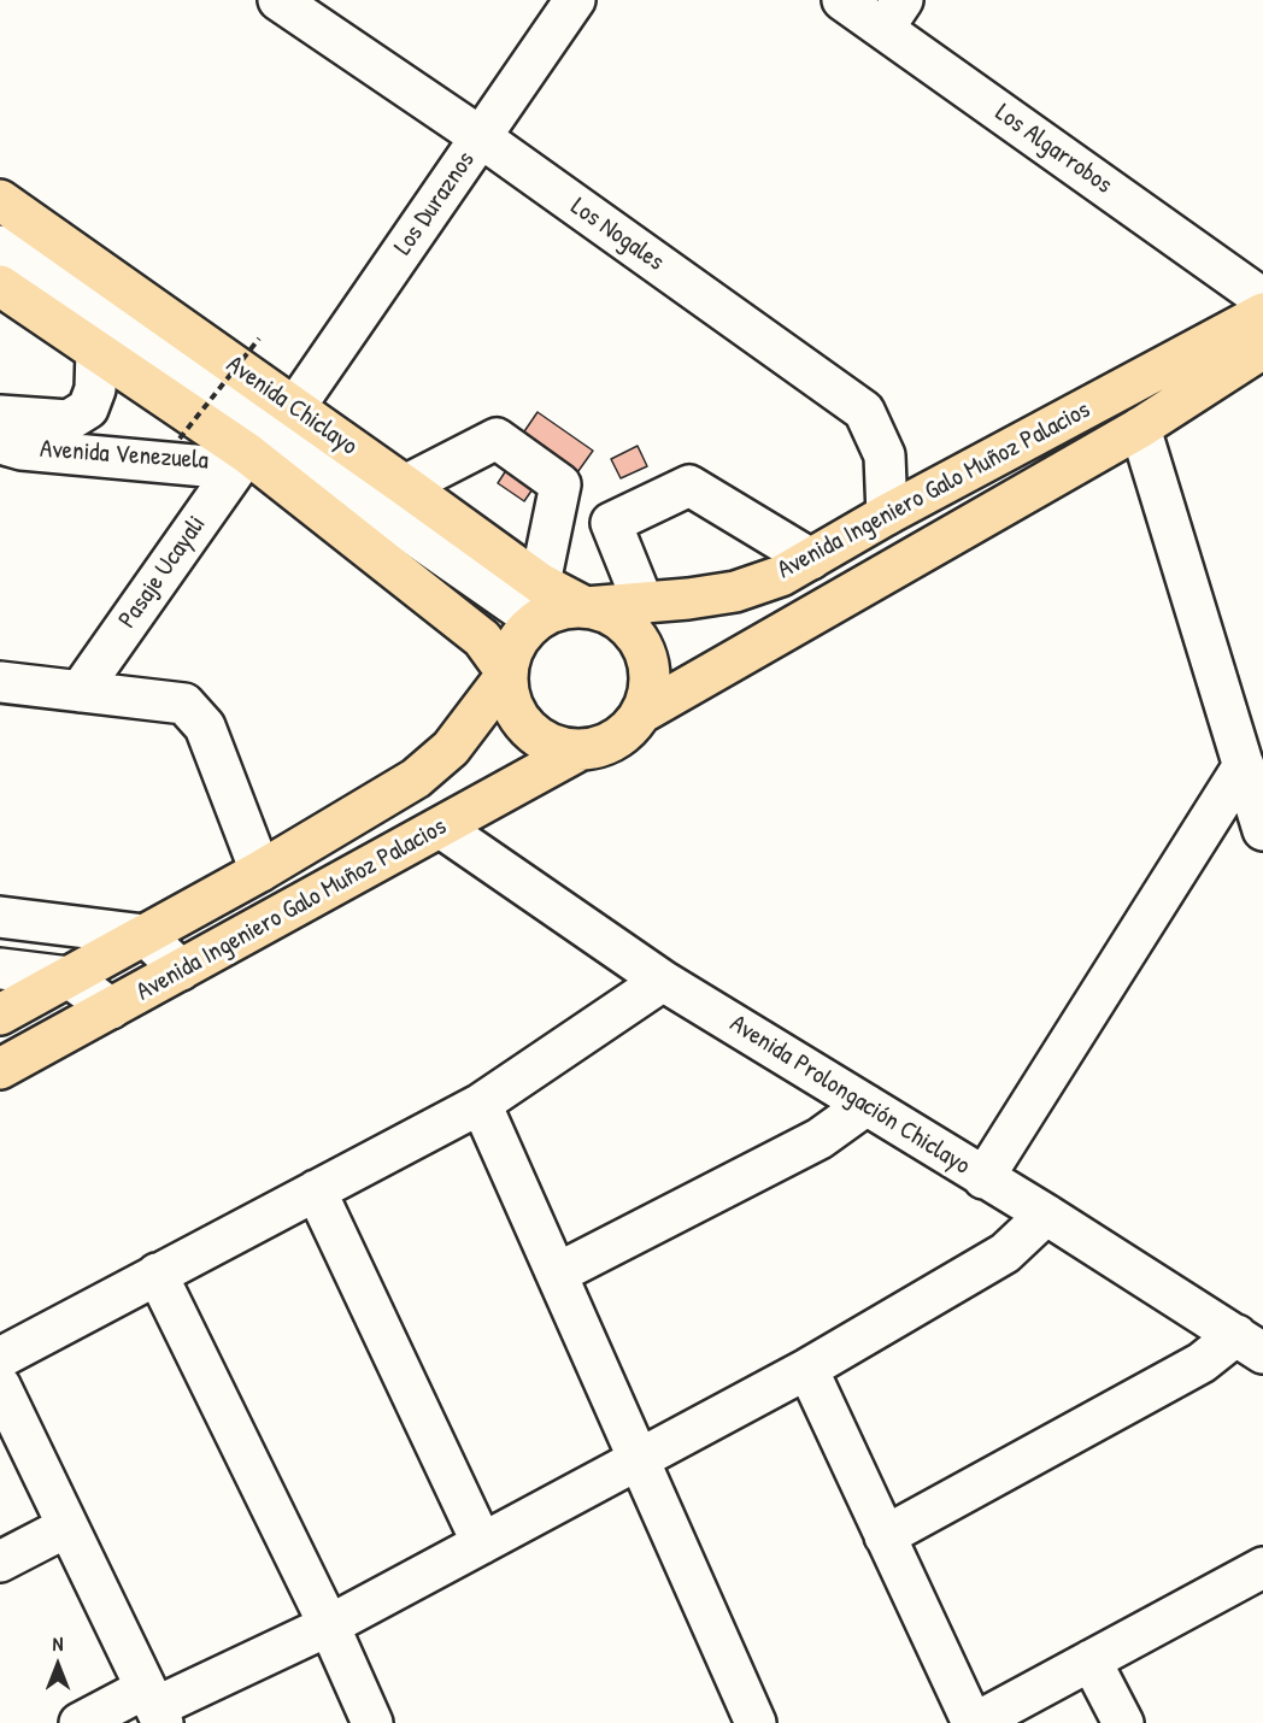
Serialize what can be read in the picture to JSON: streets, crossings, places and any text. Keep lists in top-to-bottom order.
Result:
{
  "streets": {
    "main road": ["Avenida Chiclayo", "Avenida Ingeniero Galo Muñoz Palacios"],
    "street": [
      "Los Algarrobos",
      "Los Duraznos",
      "Los Nogales",
      "Avenida Venezuela",
      "Pasaje Ucayali",
      "Avenida Prolongación Chiclayo"
    ]
  },
  "crossings": [
    ["Los Duraznos", "Los Nogales"],
    ["Los Duraznos", "Avenida Chiclayo"],
    ["Los Nogales", "Avenida Ingeniero Galo Muñoz Palacios"],
    ["Avenida Chiclayo", "Avenida Ingeniero Galo Muñoz Palacios"],
    ["Avenida Venezuela", "Pasaje Ucayali"],
    ["Avenida Ingeniero Galo Muñoz Palacios", "Avenida Prolongación Chiclayo"]
  ],
  "north": "top"
}
